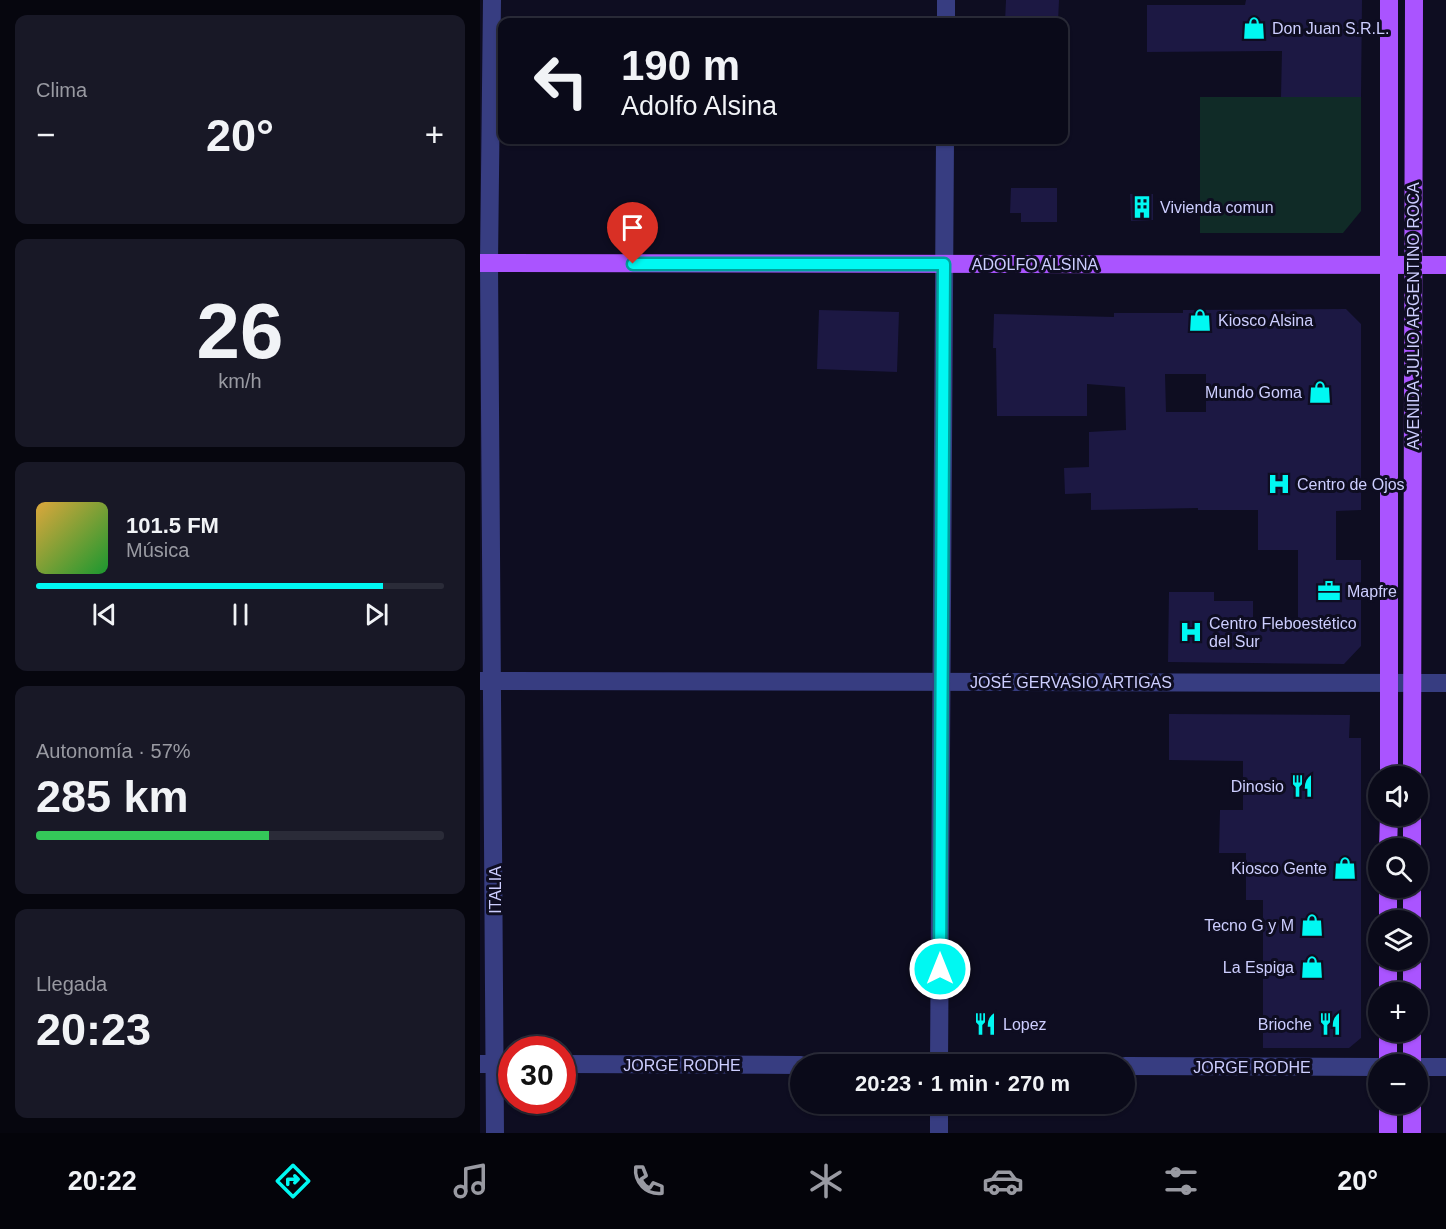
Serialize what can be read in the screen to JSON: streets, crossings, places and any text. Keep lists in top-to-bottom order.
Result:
{
  "streets": {
    "main road": ["ADOLFO ALSINA", "AVENIDA JULIO ARGENTINO ROCA"],
    "street": ["JOSÉ GERVASIO ARTIGAS", "ITALIA", "JORGE RODHE"]
  },
  "crossings": [
    ["ADOLFO ALSINA", "AVENIDA JULIO ARGENTINO ROCA"],
    ["ADOLFO ALSINA", "ITALIA"],
    ["AVENIDA JULIO ARGENTINO ROCA", "JOSÉ GERVASIO ARTIGAS"],
    ["JOSÉ GERVASIO ARTIGAS", "ITALIA"]
  ],
  "places": {
    "shop": [
      "Don Juan S.R.L.",
      "Kiosco Alsina",
      "Mundo Goma",
      "Kiosco Gente",
      "Tecno G y M",
      "La Espiga"
    ],
    "building": ["Vivienda comun"],
    "hospital": ["Centro de Ojos", "Centro Fleboestético del Sur"],
    "office": ["Mapfre"],
    "restaurant": ["Dinosio", "Lopez", "Brioche"]
  },
  "page": {
    "tile": [
      "Clima",
      ["26", "km/h"],
      ["Autonomía · 57%", "285 km"],
      ["Llegada", "20:23"]
    ],
    "turn": ["190 m", "Adolfo Alsina"],
    "heat": ["−", "20°", "+"],
    "song": ["101.5 FM", "Música"],
    "map_buttons": ["+", "−"],
    "limit": "30",
    "trip": "20:23 · 1 min · 270 m",
    "tabs": ["20:22", "20°"]
  }
}
